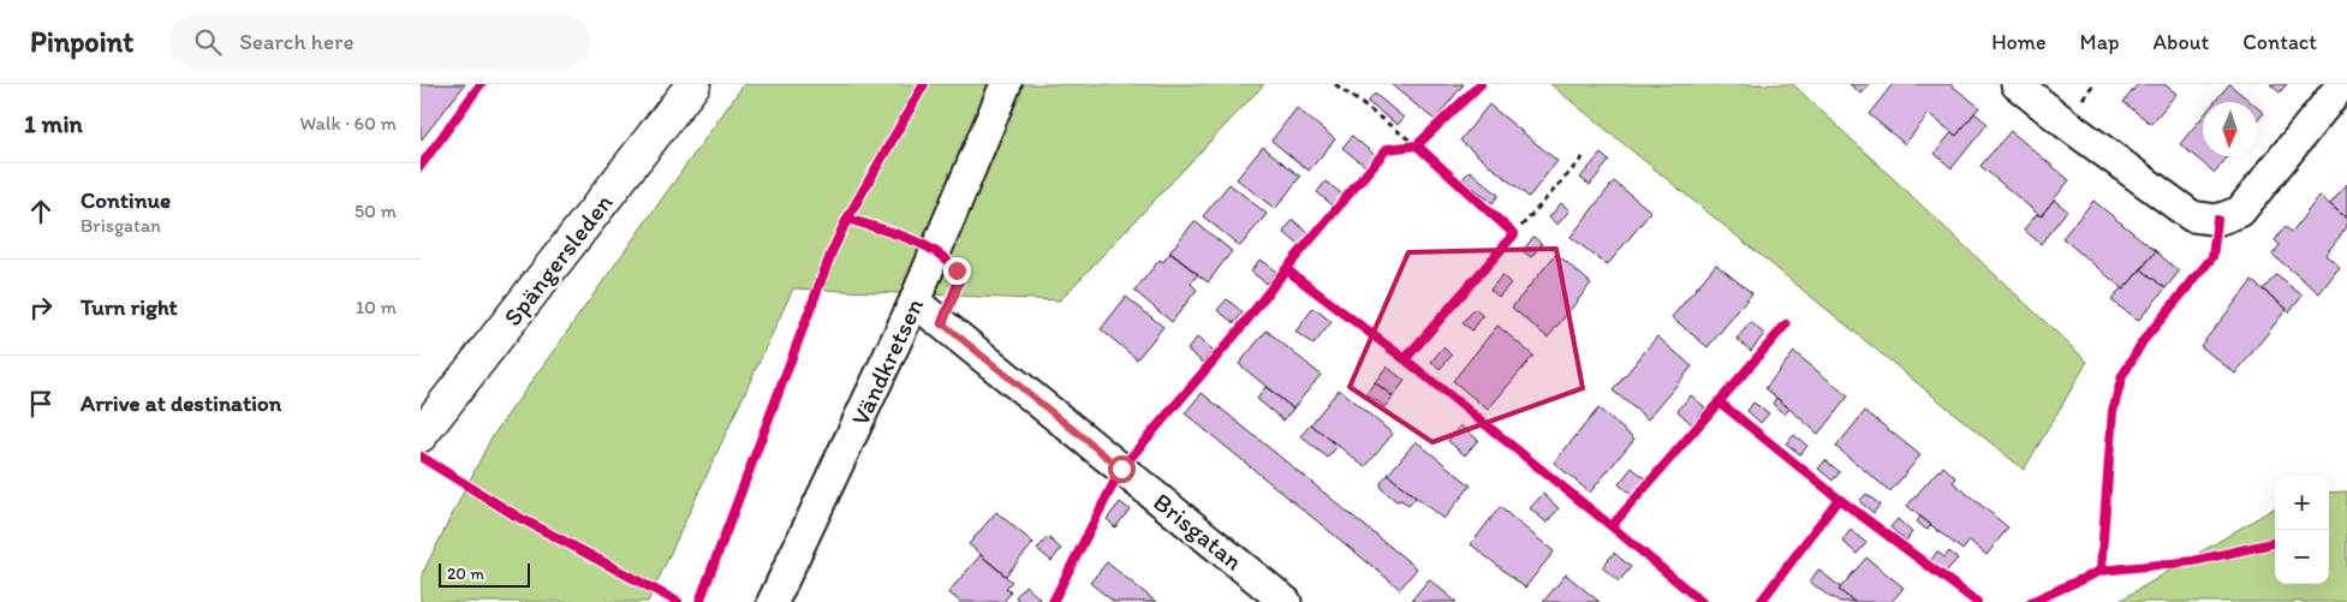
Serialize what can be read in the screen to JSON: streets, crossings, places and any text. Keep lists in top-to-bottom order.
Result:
{
  "streets": {
    "main road": ["Spängersleden"],
    "street": ["Vändkretsen", "Brisgatan"]
  },
  "crossings": [
    ["Vändkretsen", "Brisgatan"]
  ],
  "scale_bar": "20 m",
  "north": "bottom",
  "page": {
    "header": "Pinpoint",
    "search": "Search here",
    "nav": [
      "Home",
      "Map",
      "About",
      "Contact"
    ],
    "heading": ["1 min", "Walk · 60 m"],
    "list": [
      ["Continue", "Brisgatan", "50 m"],
      ["Turn right", "10 m"],
      "Arrive at destination"
    ],
    "map_buttons": ["+", "−"],
    "scale": "20 m"
  }
}
